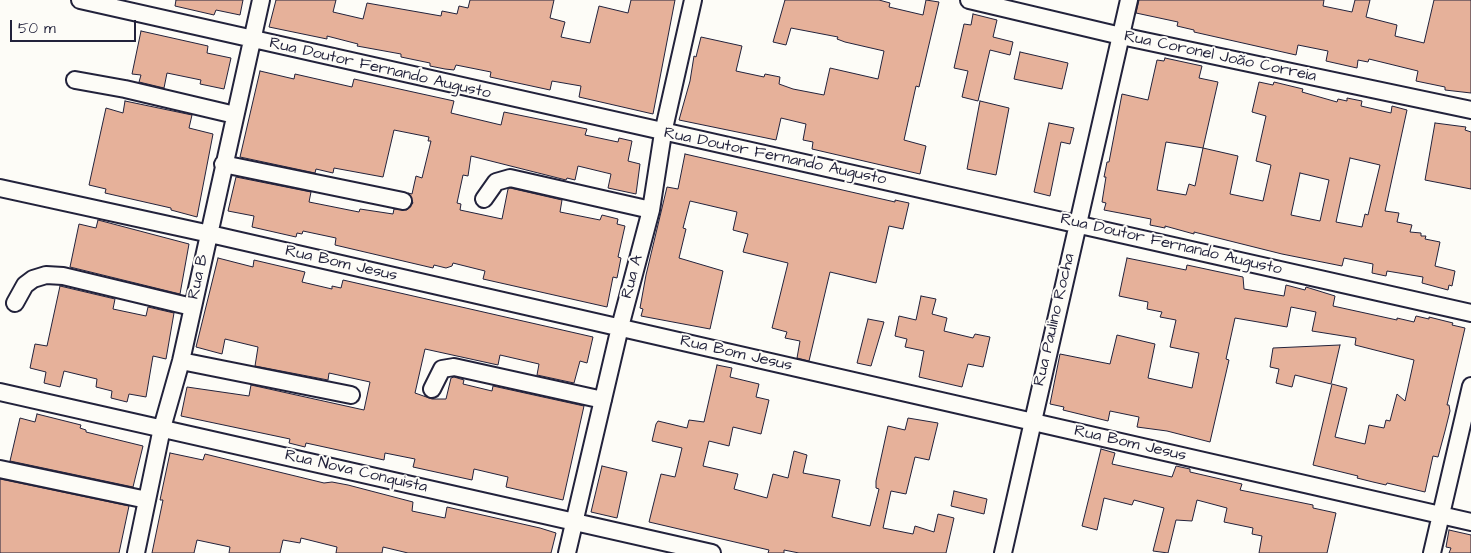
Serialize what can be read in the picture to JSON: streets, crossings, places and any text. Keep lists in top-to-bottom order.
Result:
{
  "streets": {
    "street": [
      "Rua Coronel João Correia",
      "Rua Doutor Fernando Augusto",
      "Rua Bom Jesus",
      "Rua B",
      "Rua A",
      "Rua Paulino Rocha",
      "Rua Nova Conquista"
    ]
  },
  "crossings": [
    ["Rua Coronel João Correia", "Rua Paulino Rocha"],
    ["Rua Doutor Fernando Augusto", "Rua B"],
    ["Rua Doutor Fernando Augusto", "Rua A"],
    ["Rua Doutor Fernando Augusto", "Rua Paulino Rocha"],
    ["Rua Bom Jesus", "Rua B"],
    ["Rua Bom Jesus", "Rua A"],
    ["Rua Bom Jesus", "Rua Paulino Rocha"],
    ["Rua B", "Rua Nova Conquista"],
    ["Rua A", "Rua Nova Conquista"]
  ],
  "scale_bar": "50 m"
}
